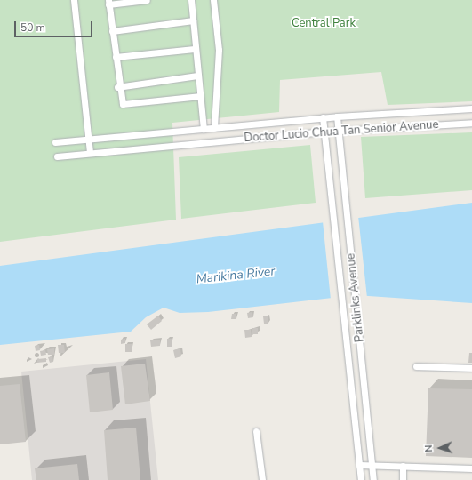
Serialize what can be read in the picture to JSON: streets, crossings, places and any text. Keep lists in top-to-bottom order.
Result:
{
  "streets": {
    "lane": ["Doctor Lucio Chua Tan Senior Avenue", "Parklinks Avenue"]
  },
  "crossings": [
    ["Doctor Lucio Chua Tan Senior Avenue", "Parklinks Avenue"]
  ],
  "water": ["Marikina River"],
  "parks": ["Central Park"],
  "scale_bar": "50 m",
  "north": "left"
}
